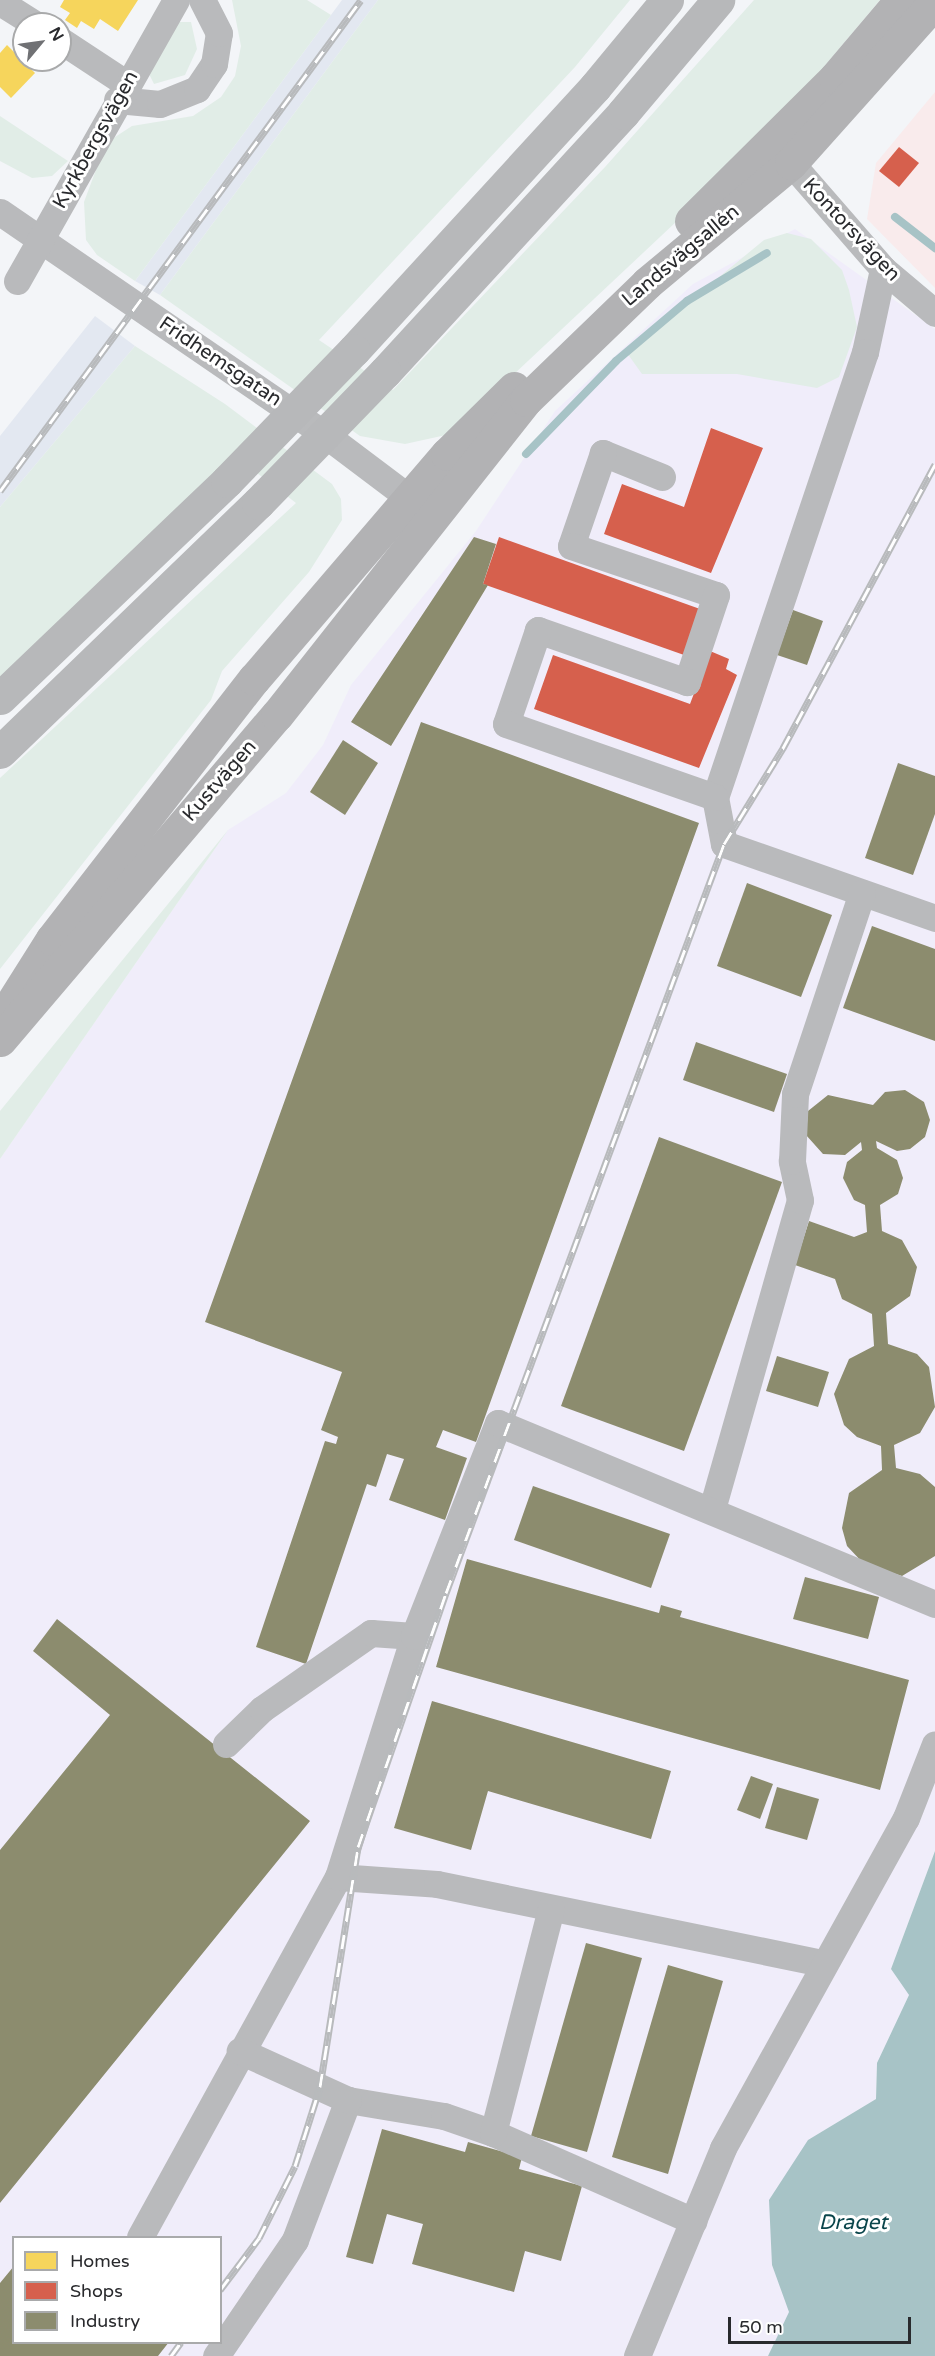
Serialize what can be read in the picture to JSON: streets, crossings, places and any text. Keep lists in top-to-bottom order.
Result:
{
  "streets": {
    "main road": ["Landsvägsallén", "Kustvägen"],
    "street": ["Kyrkbergsvägen", "Kontorsvägen", "Fridhemsgatan"]
  },
  "crossings": [
    ["Kyrkbergsvägen", "Fridhemsgatan"],
    ["Kontorsvägen", "Landsvägsallén"],
    ["Landsvägsallén", "Fridhemsgatan"],
    ["Landsvägsallén", "Kustvägen"],
    ["Fridhemsgatan", "Kustvägen"]
  ],
  "water": ["Draget"],
  "legend": ["Homes", "Shops", "Industry"],
  "scale_bar": "50 m",
  "north": "top right"
}
